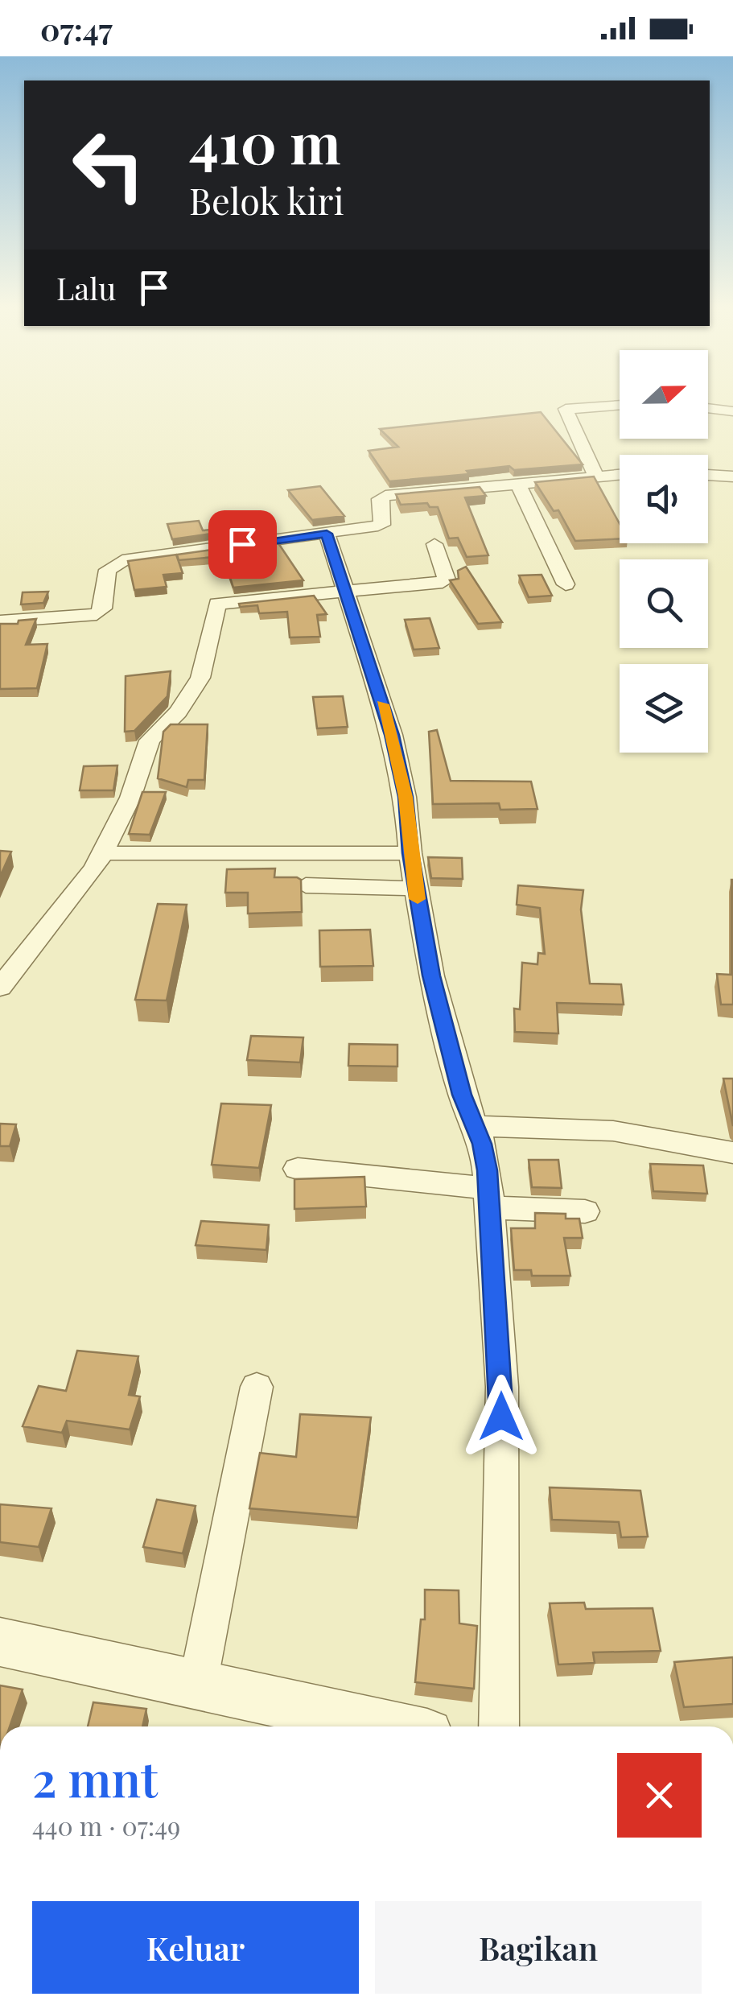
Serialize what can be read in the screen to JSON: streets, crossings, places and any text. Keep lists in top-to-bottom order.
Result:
{
  "north": "right",
  "page": {
    "status": "07:47",
    "turn": ["410 m", "Belok kiri"],
    "then": "Lalu",
    "heading": ["2 mnt", "440 m · 07:49"],
    "buttons": ["Keluar", "Bagikan"]
  }
}
